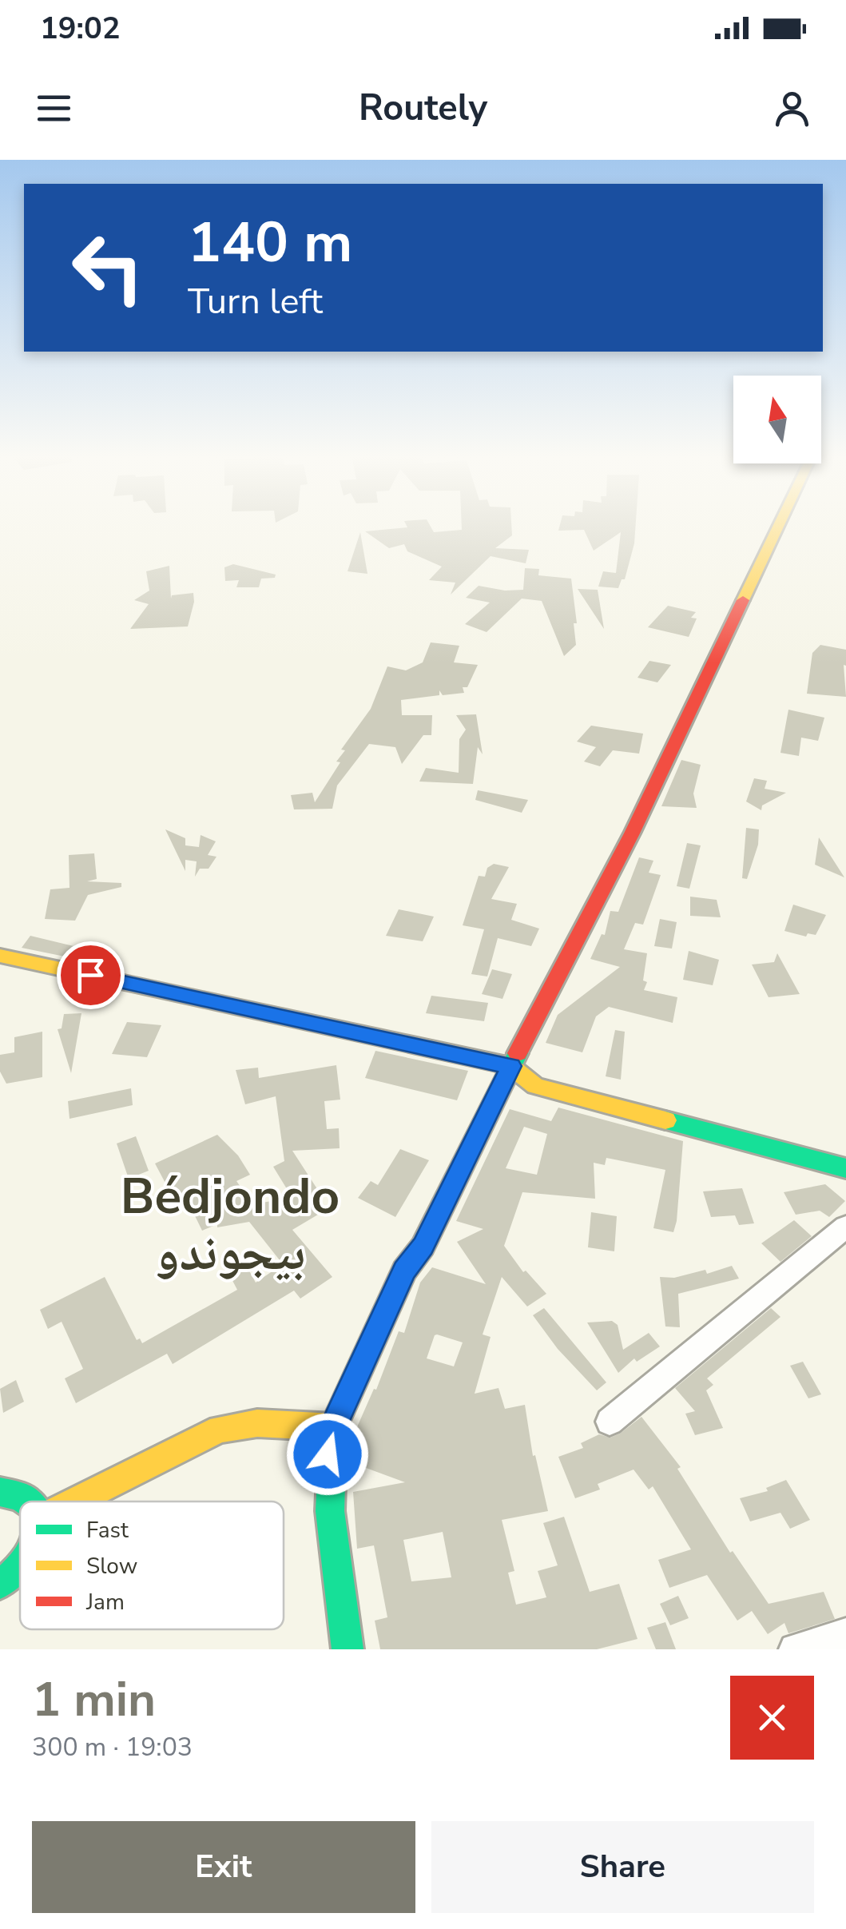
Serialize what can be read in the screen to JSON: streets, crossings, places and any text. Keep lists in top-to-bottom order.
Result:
{
  "districts": ["Bédjondo بيجوندو"],
  "legend": ["Fast", "Slow", "Jam"],
  "north": "top",
  "page": {
    "status": "19:02",
    "header": "Routely",
    "turn": ["140 m", "Turn left"],
    "heading": ["1 min", "300 m · 19:03"],
    "buttons": ["Exit", "Share"]
  }
}
